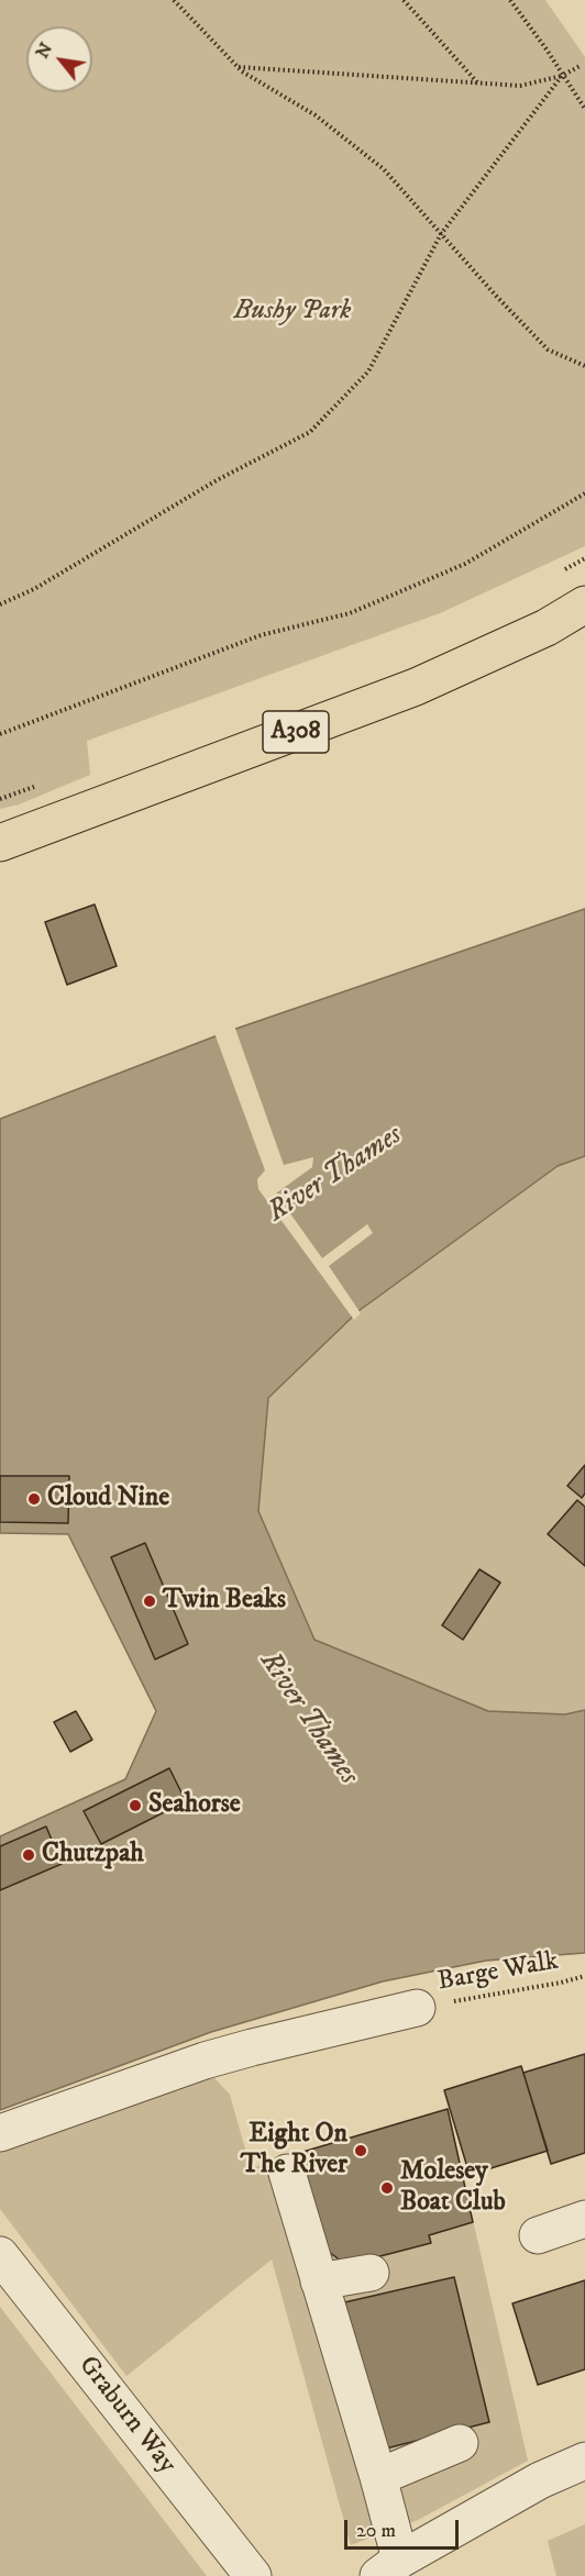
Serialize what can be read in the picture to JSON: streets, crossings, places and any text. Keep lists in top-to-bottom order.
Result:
{
  "streets": {
    "highway": ["A308"],
    "street": ["Graburn Way"],
    "path": ["Barge Walk"]
  },
  "water": ["River Thames"],
  "parks": ["Bushy Park"],
  "places": [
    "Cloud Nine",
    "Twin Beaks",
    "Seahorse",
    "Chutzpah",
    "Eight On The River",
    "Molesey Boat Club"
  ],
  "scale_bar": "20 m",
  "north": "top left"
}
